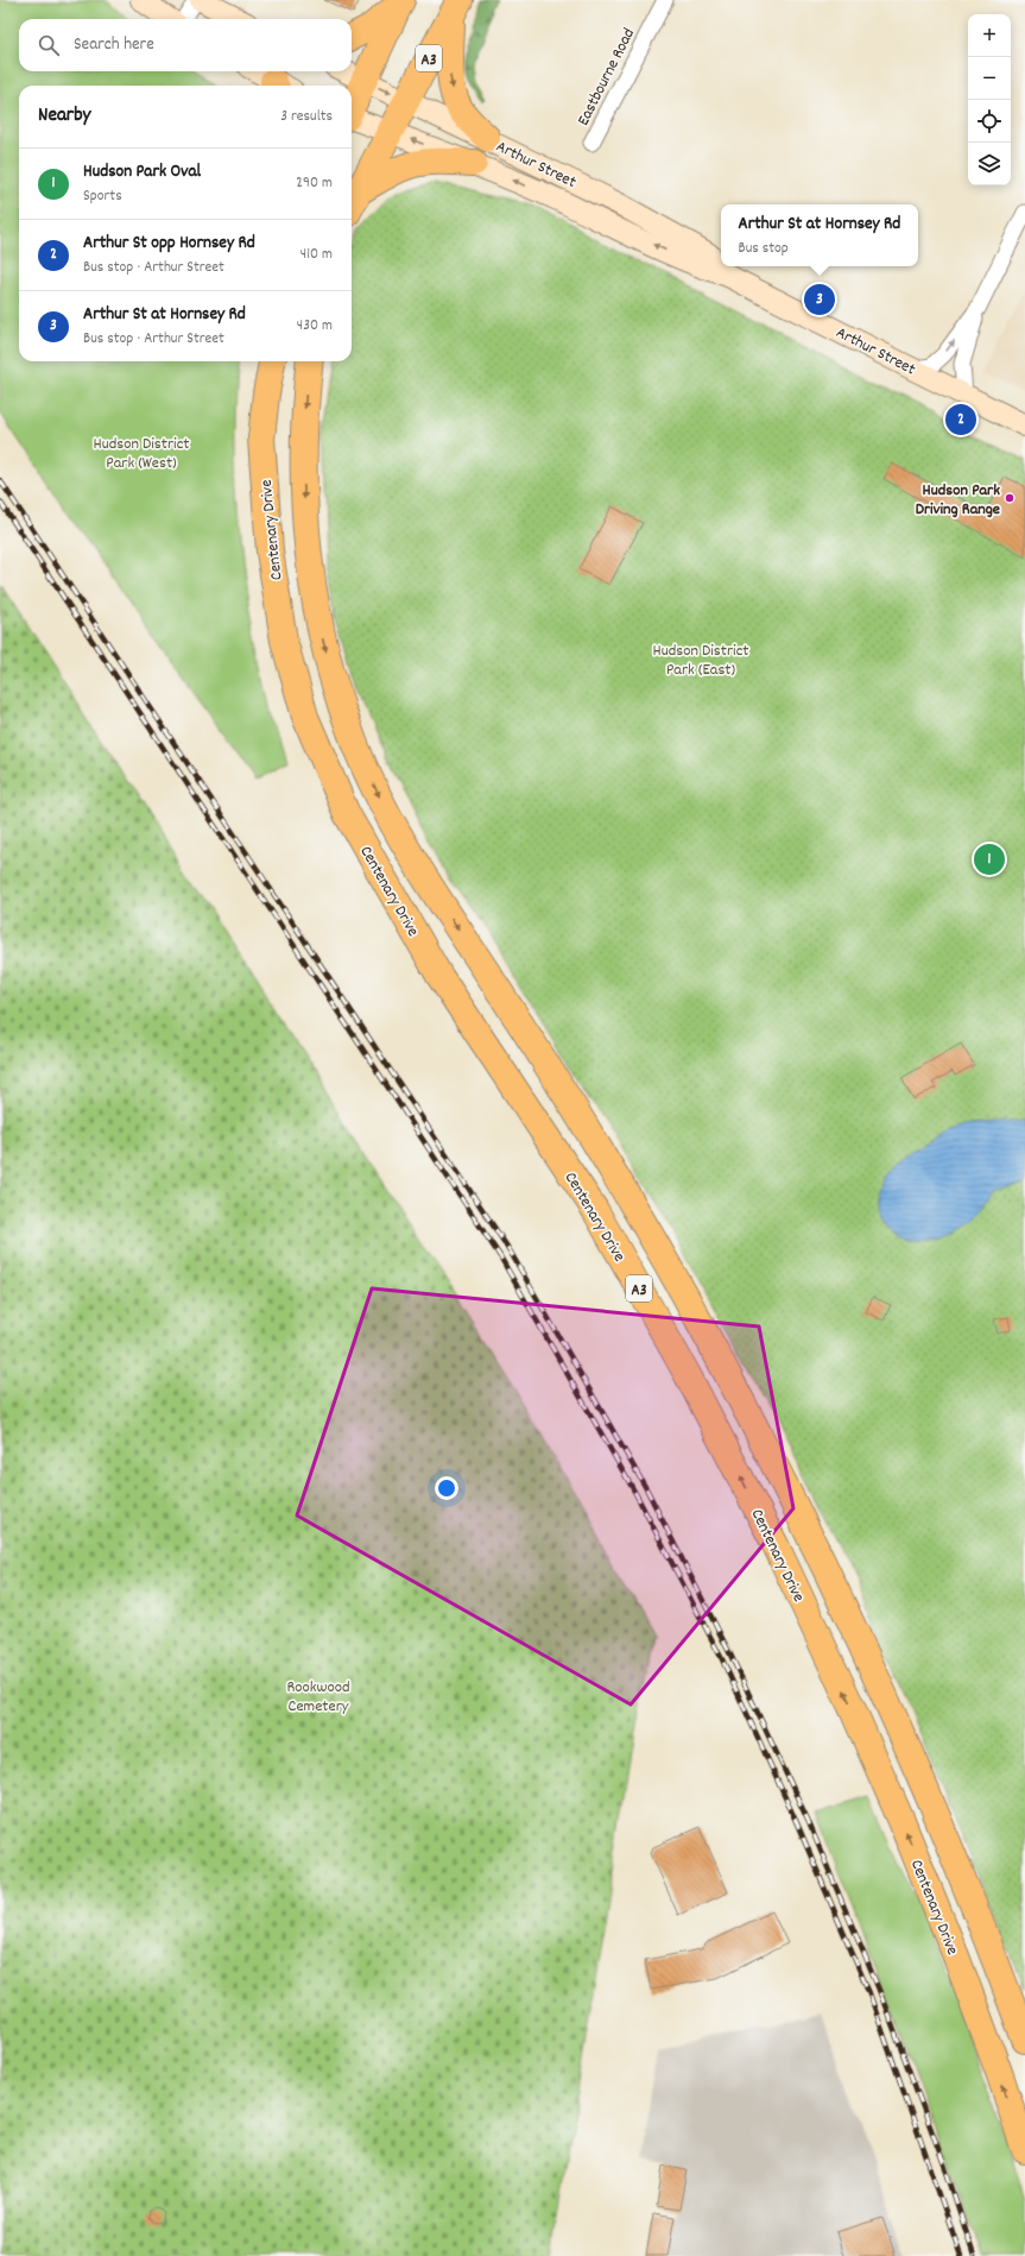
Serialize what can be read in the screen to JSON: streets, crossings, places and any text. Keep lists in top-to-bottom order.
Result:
{
  "streets": {
    "highway": ["A3", "Centenary Drive"],
    "main road": ["Arthur Street"],
    "street": ["Eastbourne Road"]
  },
  "crossings": [
    ["A3", "Arthur Street"]
  ],
  "parks": ["Hudson District Park (West)", "Hudson District Park (East)", "Rookwood Cemetery"],
  "places": ["Hudson Park Driving Range"],
  "page": {
    "map_buttons": ["+", "−"],
    "search": "Search here",
    "heading": ["Nearby", "3 results"],
    "list": [
      {
        "mark": "1",
        "name": "Hudson Park Oval",
        "note": "Sports",
        "value": "290 m"
      },
      {
        "mark": "2",
        "name": "Arthur St opp Hornsey Rd",
        "note": "Bus stop · Arthur Street",
        "value": "410 m"
      },
      {
        "mark": "3",
        "name": "Arthur St at Hornsey Rd",
        "note": "Bus stop · Arthur Street",
        "value": "430 m"
      }
    ],
    "popup": ["Arthur St at Hornsey Rd", "Bus stop"],
    "pins": ["3", "2", "1"]
  }
}
